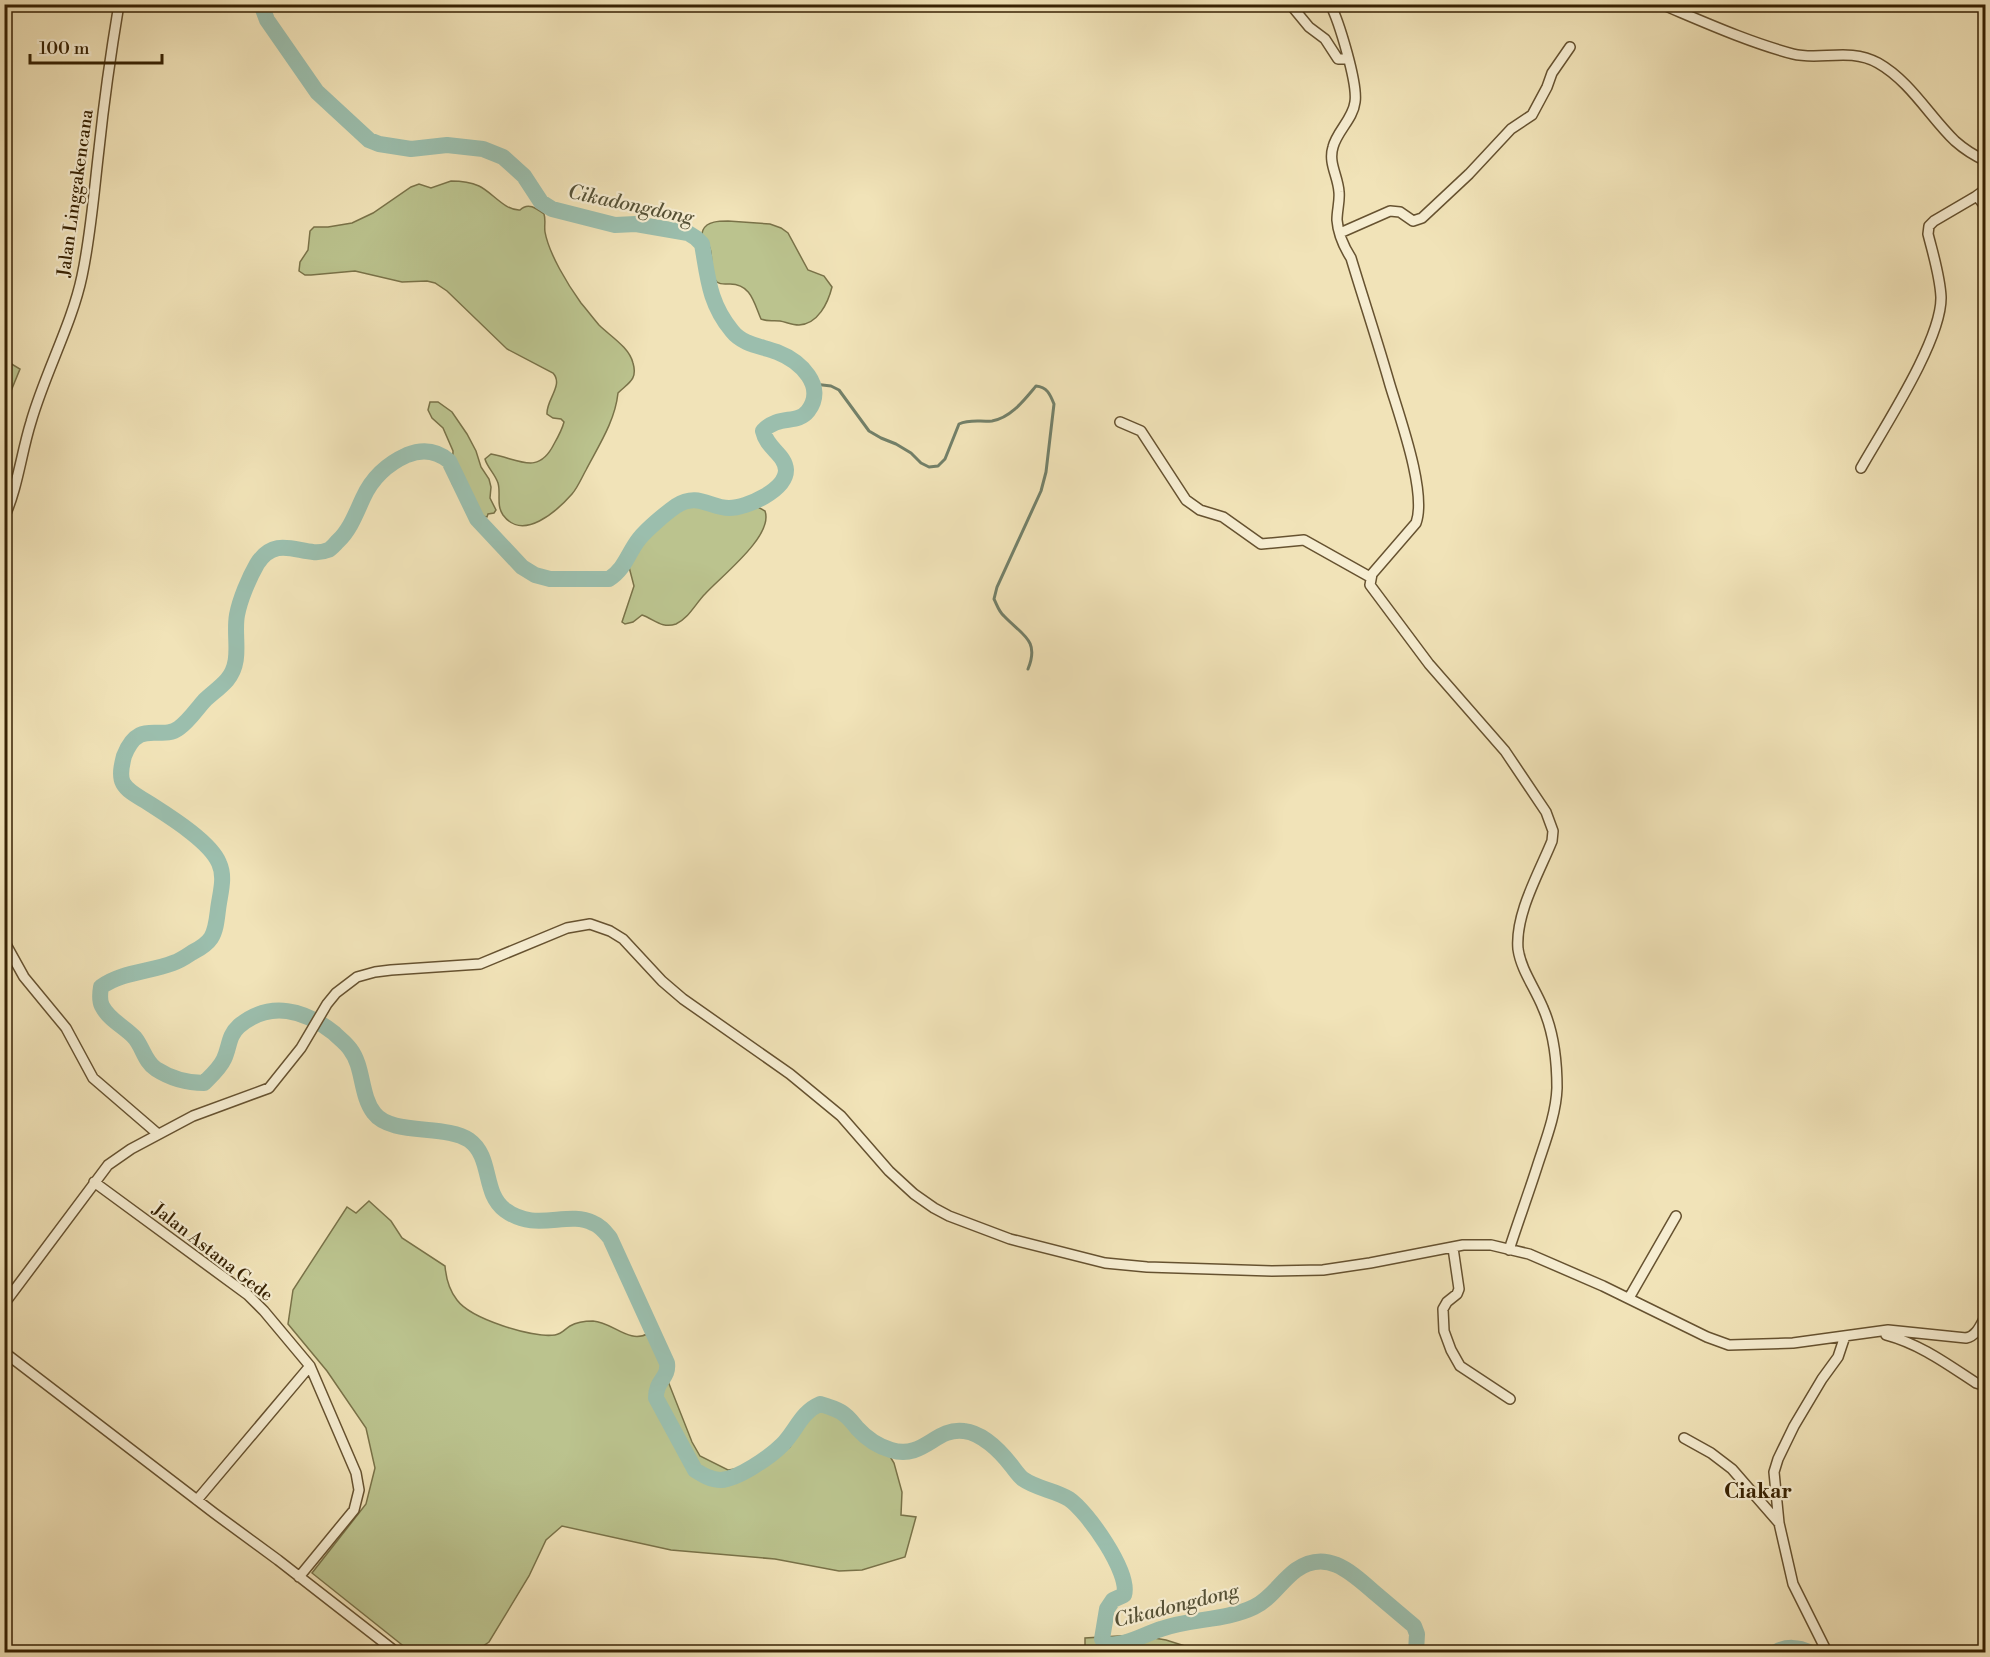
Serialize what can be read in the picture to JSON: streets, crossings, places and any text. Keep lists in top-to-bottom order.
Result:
{
  "streets": {
    "street": ["Jalan Linggakencana", "Jalan Astana Gede"]
  },
  "districts": ["Ciakar"],
  "water": ["Cikadongdong"],
  "scale_bar": "100 m"
}
